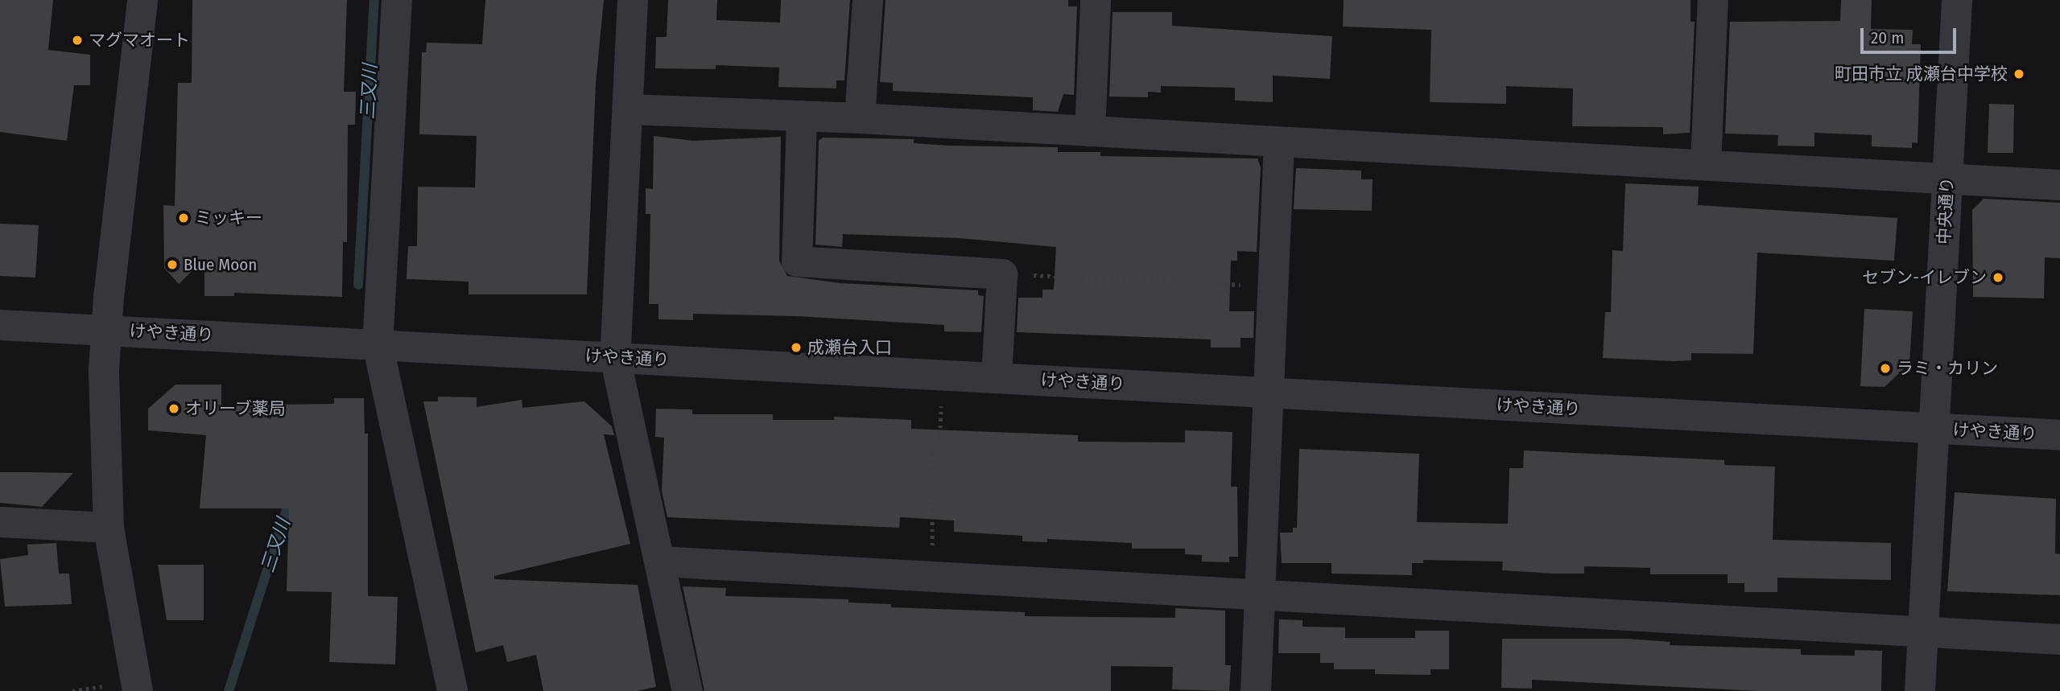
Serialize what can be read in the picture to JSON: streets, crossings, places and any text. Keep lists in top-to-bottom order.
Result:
{
  "streets": {
    "street": ["中央通り", "けやき通り"]
  },
  "crossings": [
    ["中央通り", "けやき通り"]
  ],
  "water": ["三又川"],
  "places": [
    "マグマオート",
    "町田市立 成瀬台中学校",
    "ミッキー",
    "Blue Moon",
    "セブン-イレブン",
    "成瀬台入口",
    "ラミ・カリン",
    "オリーブ薬局"
  ],
  "scale_bar": "20 m"
}
